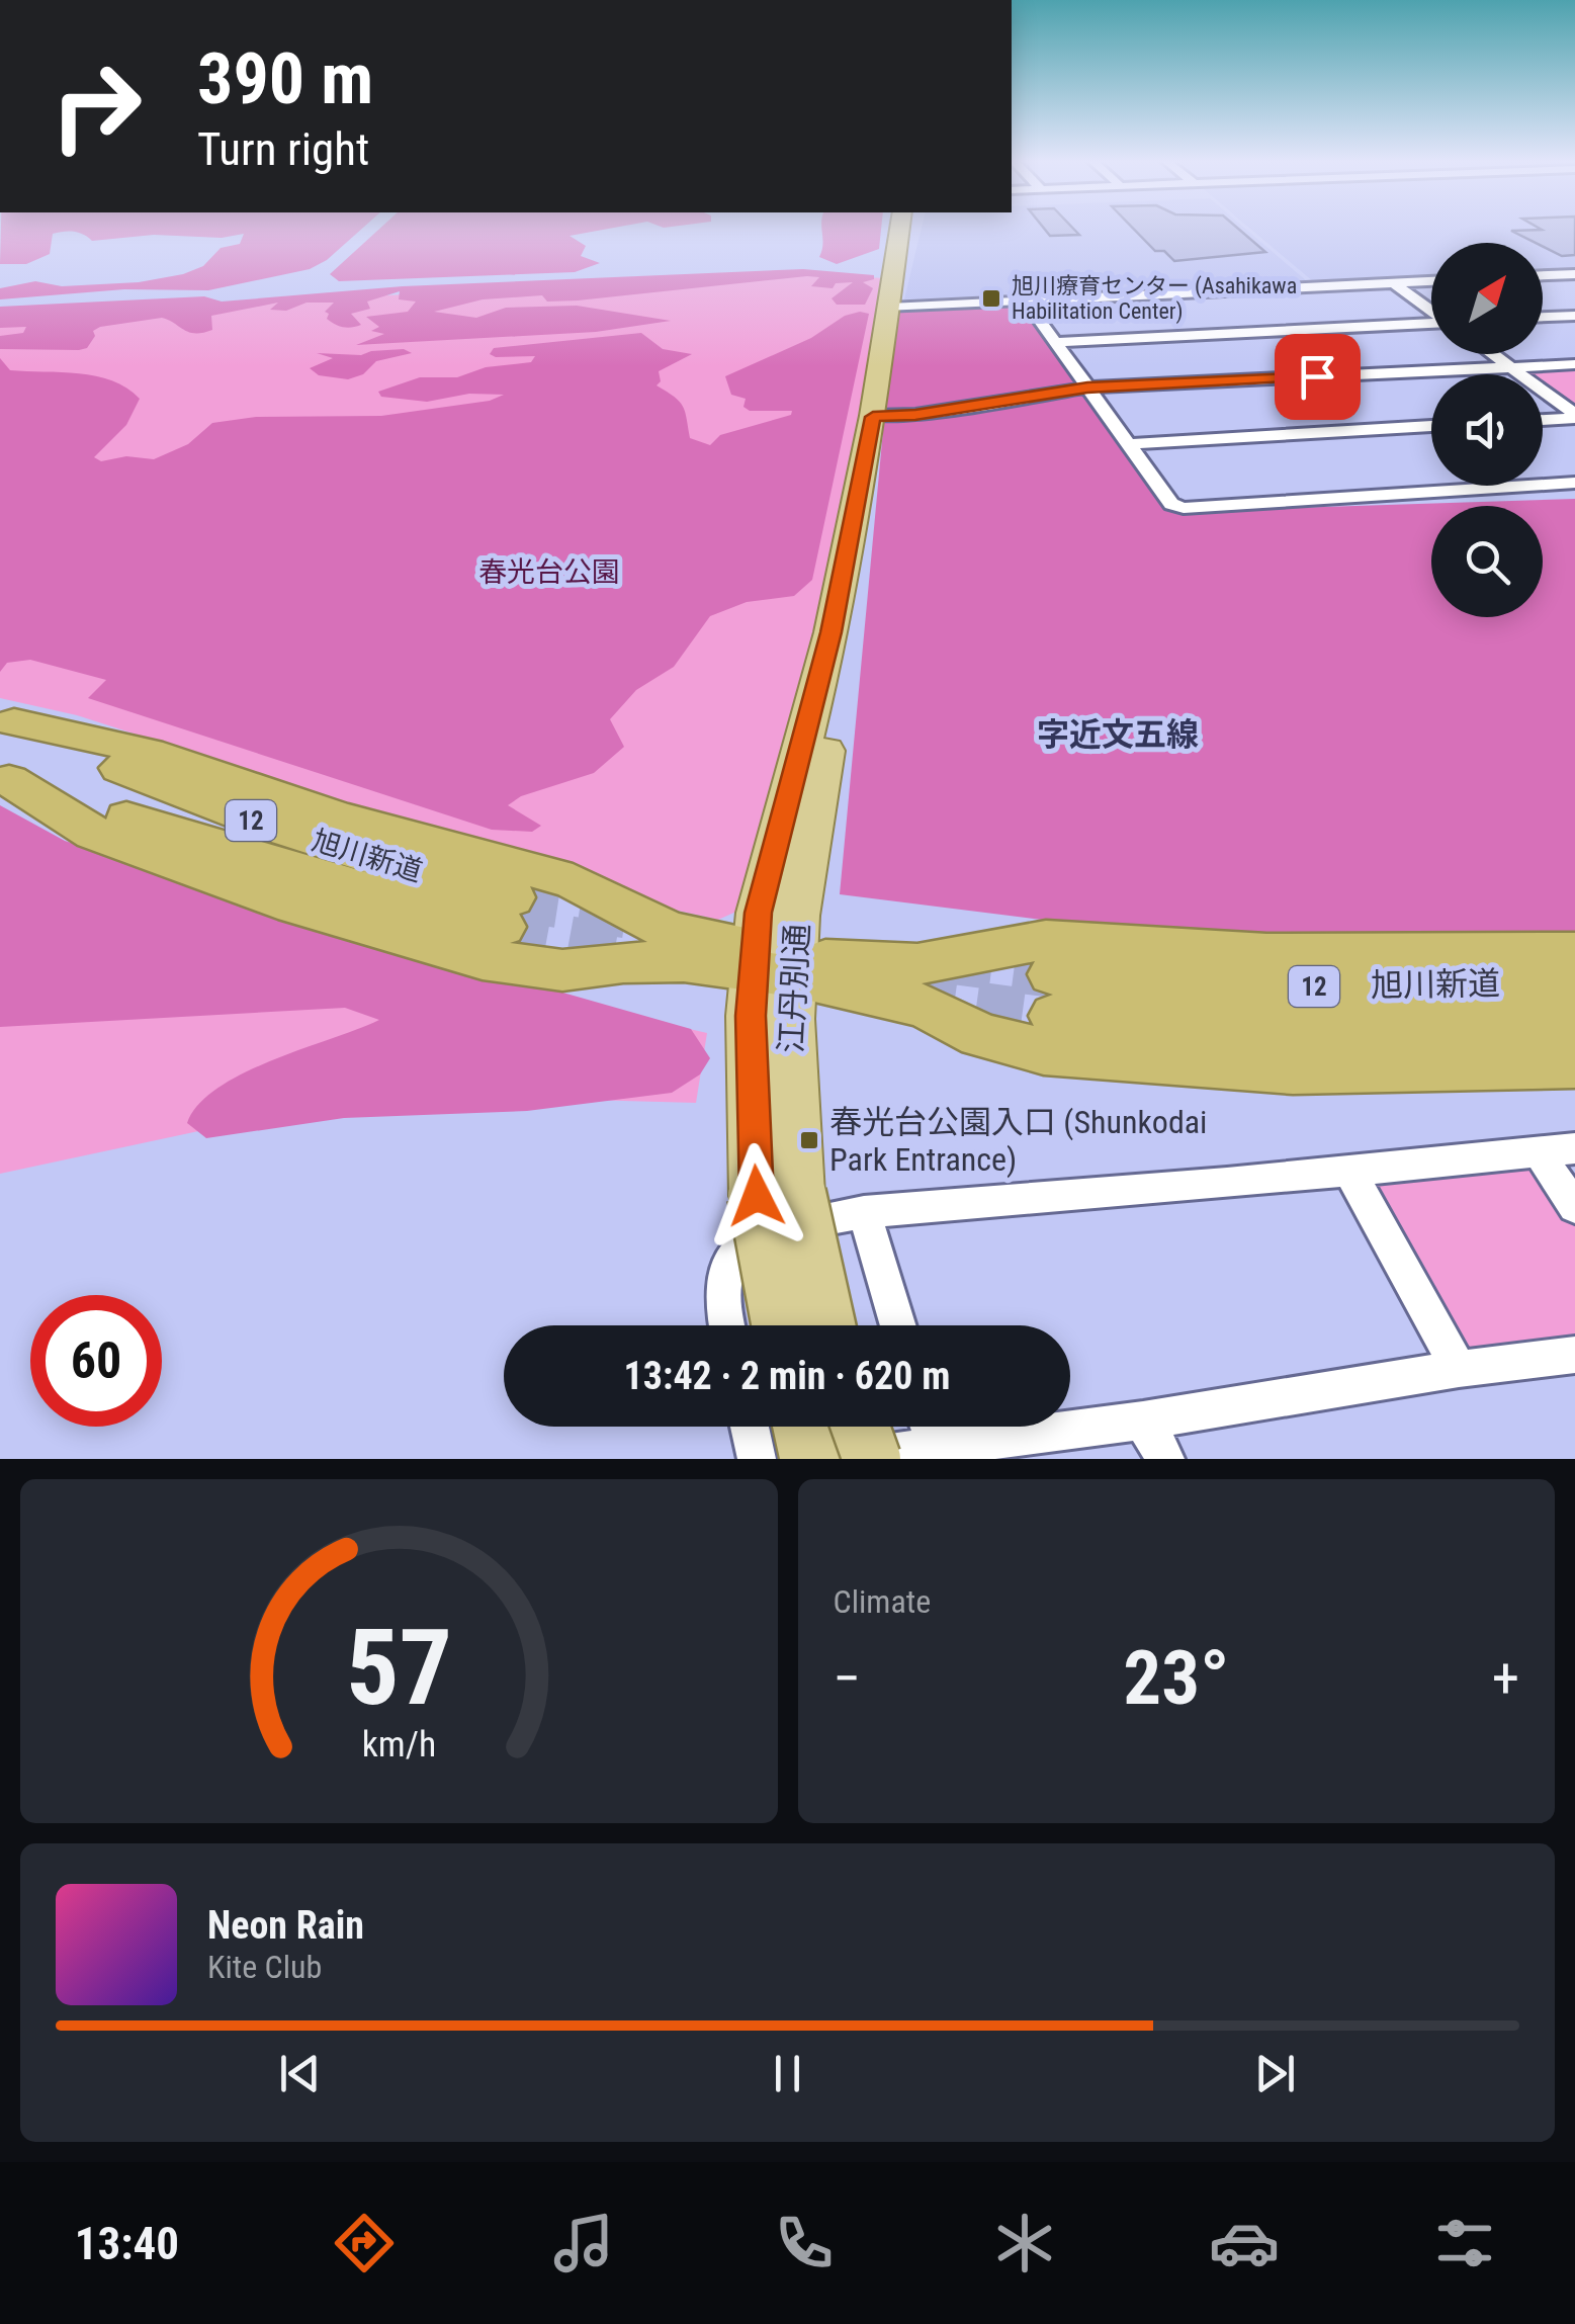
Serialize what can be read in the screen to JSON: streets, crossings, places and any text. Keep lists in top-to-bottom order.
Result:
{
  "streets": {
    "highway": ["12", "旭川新道"],
    "main road": ["江丹別通"]
  },
  "crossings": [
    ["12", "旭川新道"],
    ["12", "江丹別通"]
  ],
  "districts": ["字近文五線"],
  "parks": ["春光台公園"],
  "places": {
    "transit": ["旭川療育センター (Asahikawa Habilitation Center)", "春光台公園入口 (Shunkodai Park Entrance)"]
  },
  "north": "top right",
  "page": {
    "turn": ["390 m", "Turn right"],
    "limit": "60",
    "trip": "13:42 · 2 min · 620 m",
    "tile": "Climate",
    "heat": ["−", "23°", "+"],
    "song": ["Neon Rain", "Kite Club"],
    "tabs": "13:40",
    "gauge": ["57", "km/h"]
  }
}
